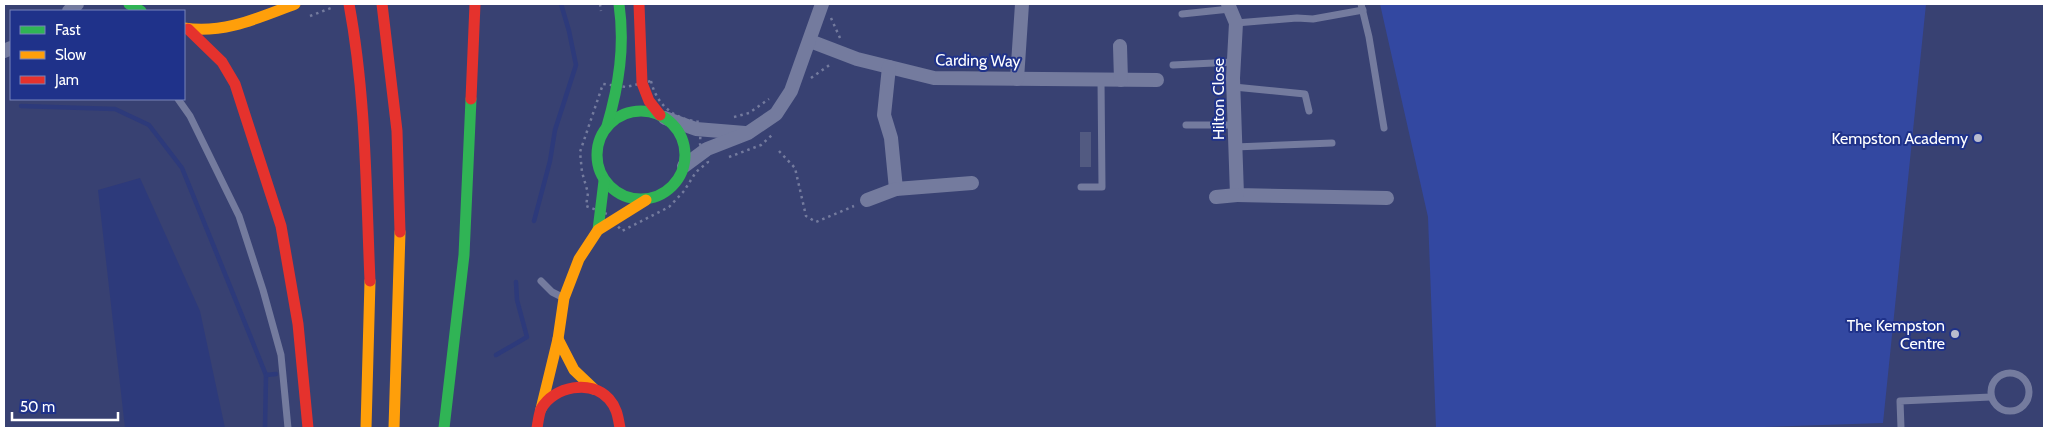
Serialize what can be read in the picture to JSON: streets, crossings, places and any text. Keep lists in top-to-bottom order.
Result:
{
  "streets": {
    "street": ["Carding Way", "Hilton Close"]
  },
  "places": ["Kempston Academy", "The Kempston Centre"],
  "legend": ["Fast", "Slow", "Jam"],
  "scale_bar": "50 m"
}
